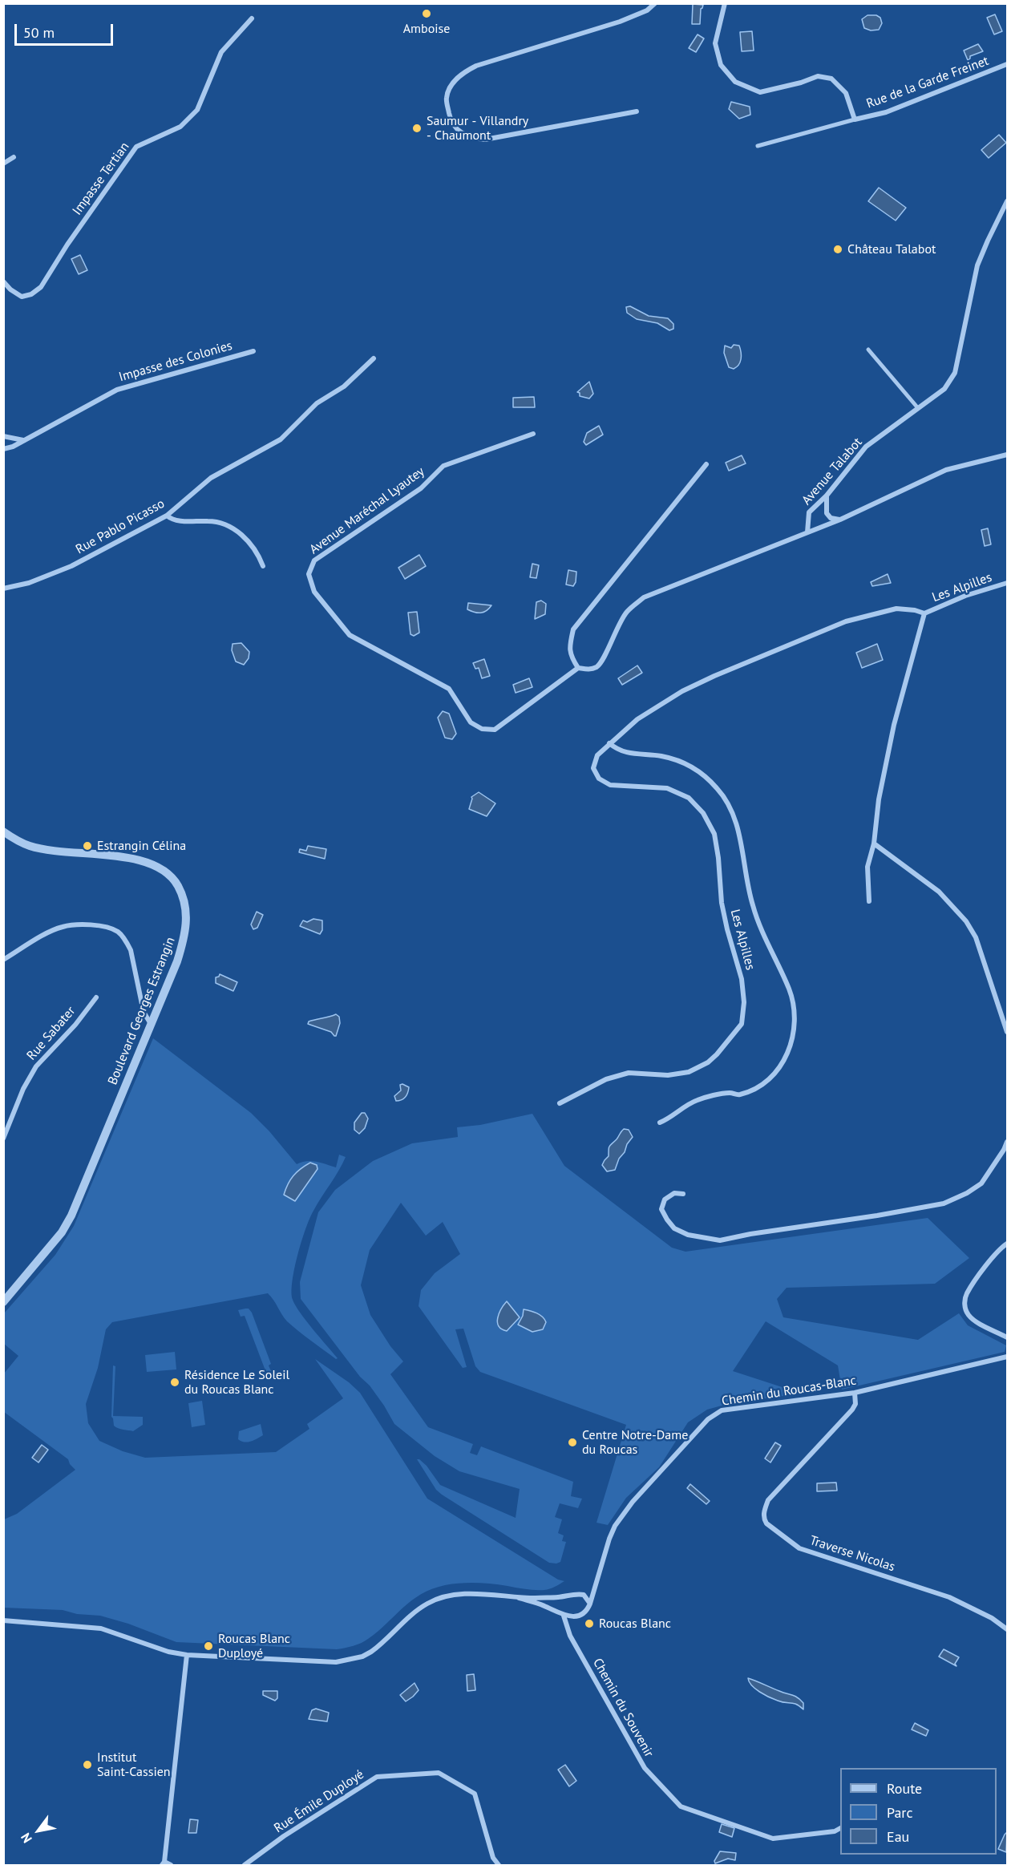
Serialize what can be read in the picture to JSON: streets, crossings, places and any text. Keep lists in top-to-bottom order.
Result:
{
  "streets": {
    "street": [
      "Rue de la Garde Freinet",
      "Impasse Tertian",
      "Impasse des Colonies",
      "Avenue Talabot",
      "Avenue Maréchal Lyautey",
      "Rue Pablo Picasso",
      "Les Alpilles",
      "Boulevard Georges Estrangin",
      "Rue Sabater",
      "Chemin du Roucas-Blanc",
      "Traverse Nicolas",
      "Chemin du Souvenir",
      "Rue Émile Duployé"
    ]
  },
  "crossings": [
    ["Avenue Talabot", "Avenue Maréchal Lyautey"],
    ["Chemin du Roucas-Blanc", "Traverse Nicolas"]
  ],
  "places": [
    "Amboise",
    "Saumur - Villandry - Chaumont",
    "Château Talabot",
    "Estrangin Célina",
    "Résidence Le Soleil du Roucas Blanc",
    "Centre Notre-Dame du Roucas",
    "Roucas Blanc",
    "Roucas Blanc Duployé",
    "Institut Saint-Cassien"
  ],
  "legend": ["Route", "Parc", "Eau"],
  "scale_bar": "50 m",
  "north": "bottom left"
}
